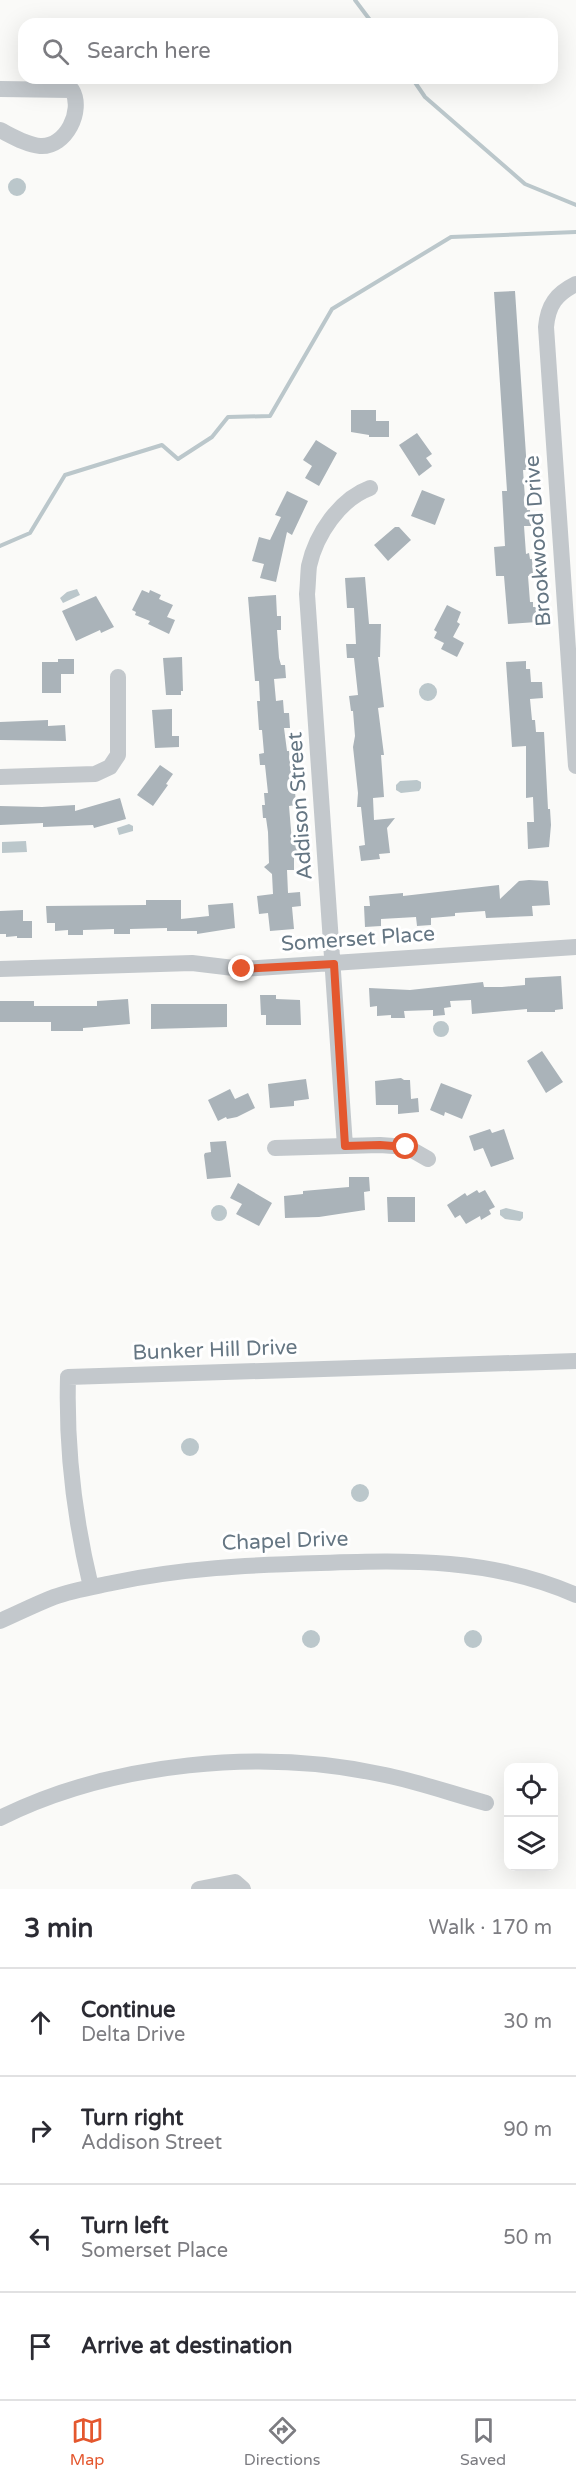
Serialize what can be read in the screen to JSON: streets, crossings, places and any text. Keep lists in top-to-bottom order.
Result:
{
  "streets": {
    "street": [
      "Brookwood Drive",
      "Addison Street",
      "Somerset Place",
      "Bunker Hill Drive",
      "Chapel Drive"
    ]
  },
  "crossings": [
    ["Addison Street", "Somerset Place"],
    ["Bunker Hill Drive", "Chapel Drive"]
  ],
  "page": {
    "search": "Search here",
    "heading": ["3 min", "Walk · 170 m"],
    "list": [
      ["Continue", "Delta Drive", "30 m"],
      ["Turn right", "Addison Street", "90 m"],
      ["Turn left", "Somerset Place", "50 m"],
      "Arrive at destination"
    ],
    "nav": ["Map", "Directions", "Saved"]
  }
}
